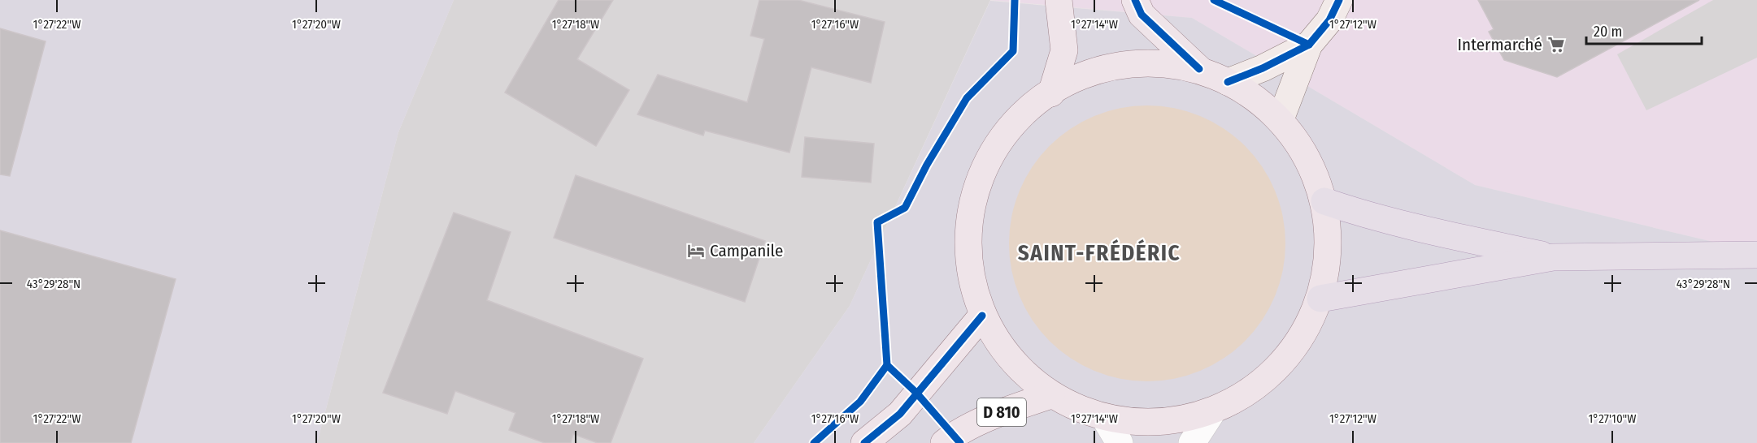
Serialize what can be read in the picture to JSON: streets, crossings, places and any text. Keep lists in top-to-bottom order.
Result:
{
  "streets": {
    "main road": ["D 810"]
  },
  "districts": ["SAINT-FRÉDÉRIC"],
  "places": {
    "supermarket": ["Intermarché"],
    "hotel": ["Campanile"]
  },
  "scale_bar": "20 m",
  "coordinates": [
    "1°27'22\"W",
    "1°27'20\"W",
    "1°27'18\"W",
    "1°27'16\"W",
    "1°27'14\"W",
    "1°27'12\"W",
    "43°29'28\"N",
    "1°27'10\"W"
  ]
}
